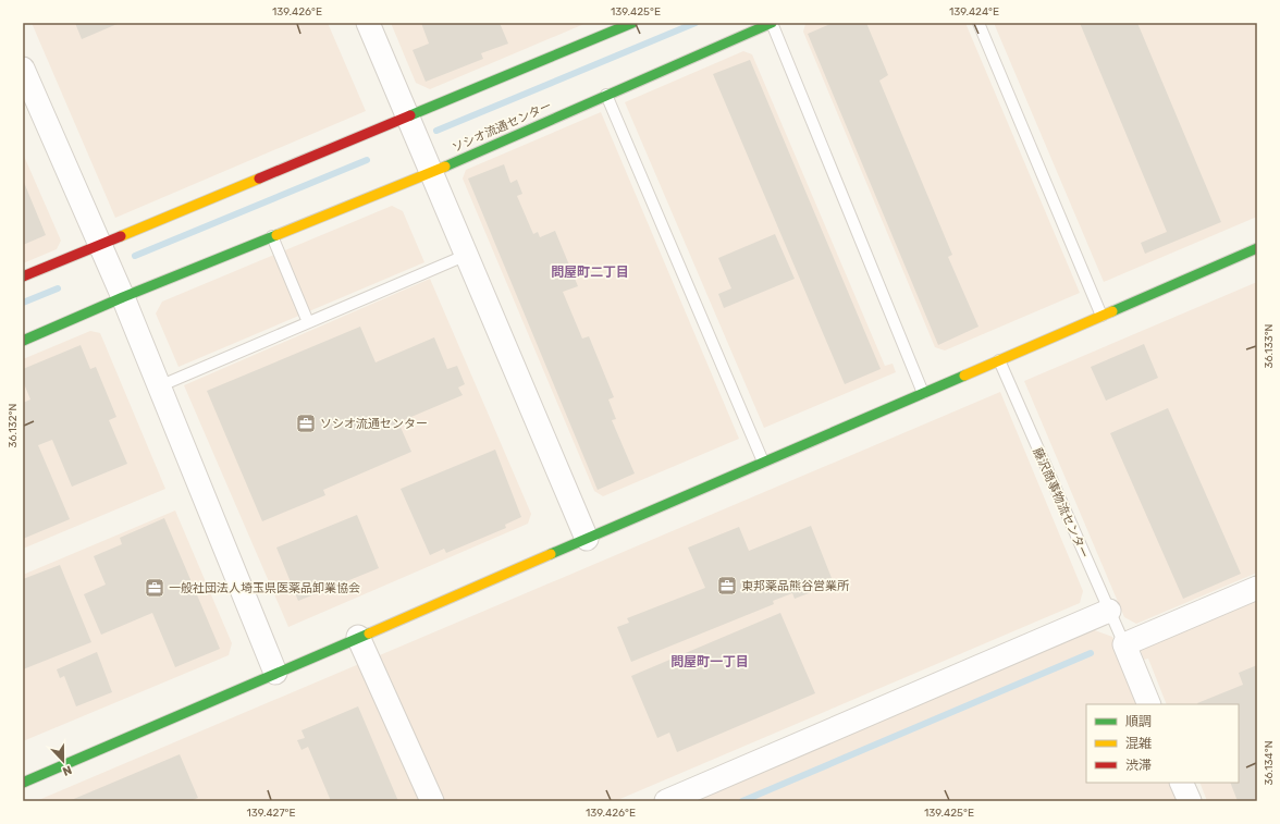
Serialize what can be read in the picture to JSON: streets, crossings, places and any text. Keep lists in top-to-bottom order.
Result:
{
  "streets": {
    "street": ["ソシオ流通センター"],
    "lane": ["藤沢商事物流センター"]
  },
  "districts": ["問屋町二丁目", "問屋町一丁目"],
  "places": {
    "office": ["ソシオ流通センター", "東邦薬品熊谷営業所", "一般社団法人埼玉県医薬品卸業協会"]
  },
  "legend": ["順調", "混雑", "渋滞"],
  "north": "bottom",
  "coordinates": [
    "139.426°E",
    "139.425°E",
    "139.424°E",
    "36.133°N",
    "36.132°N",
    "36.134°N",
    "139.427°E"
  ]
}
